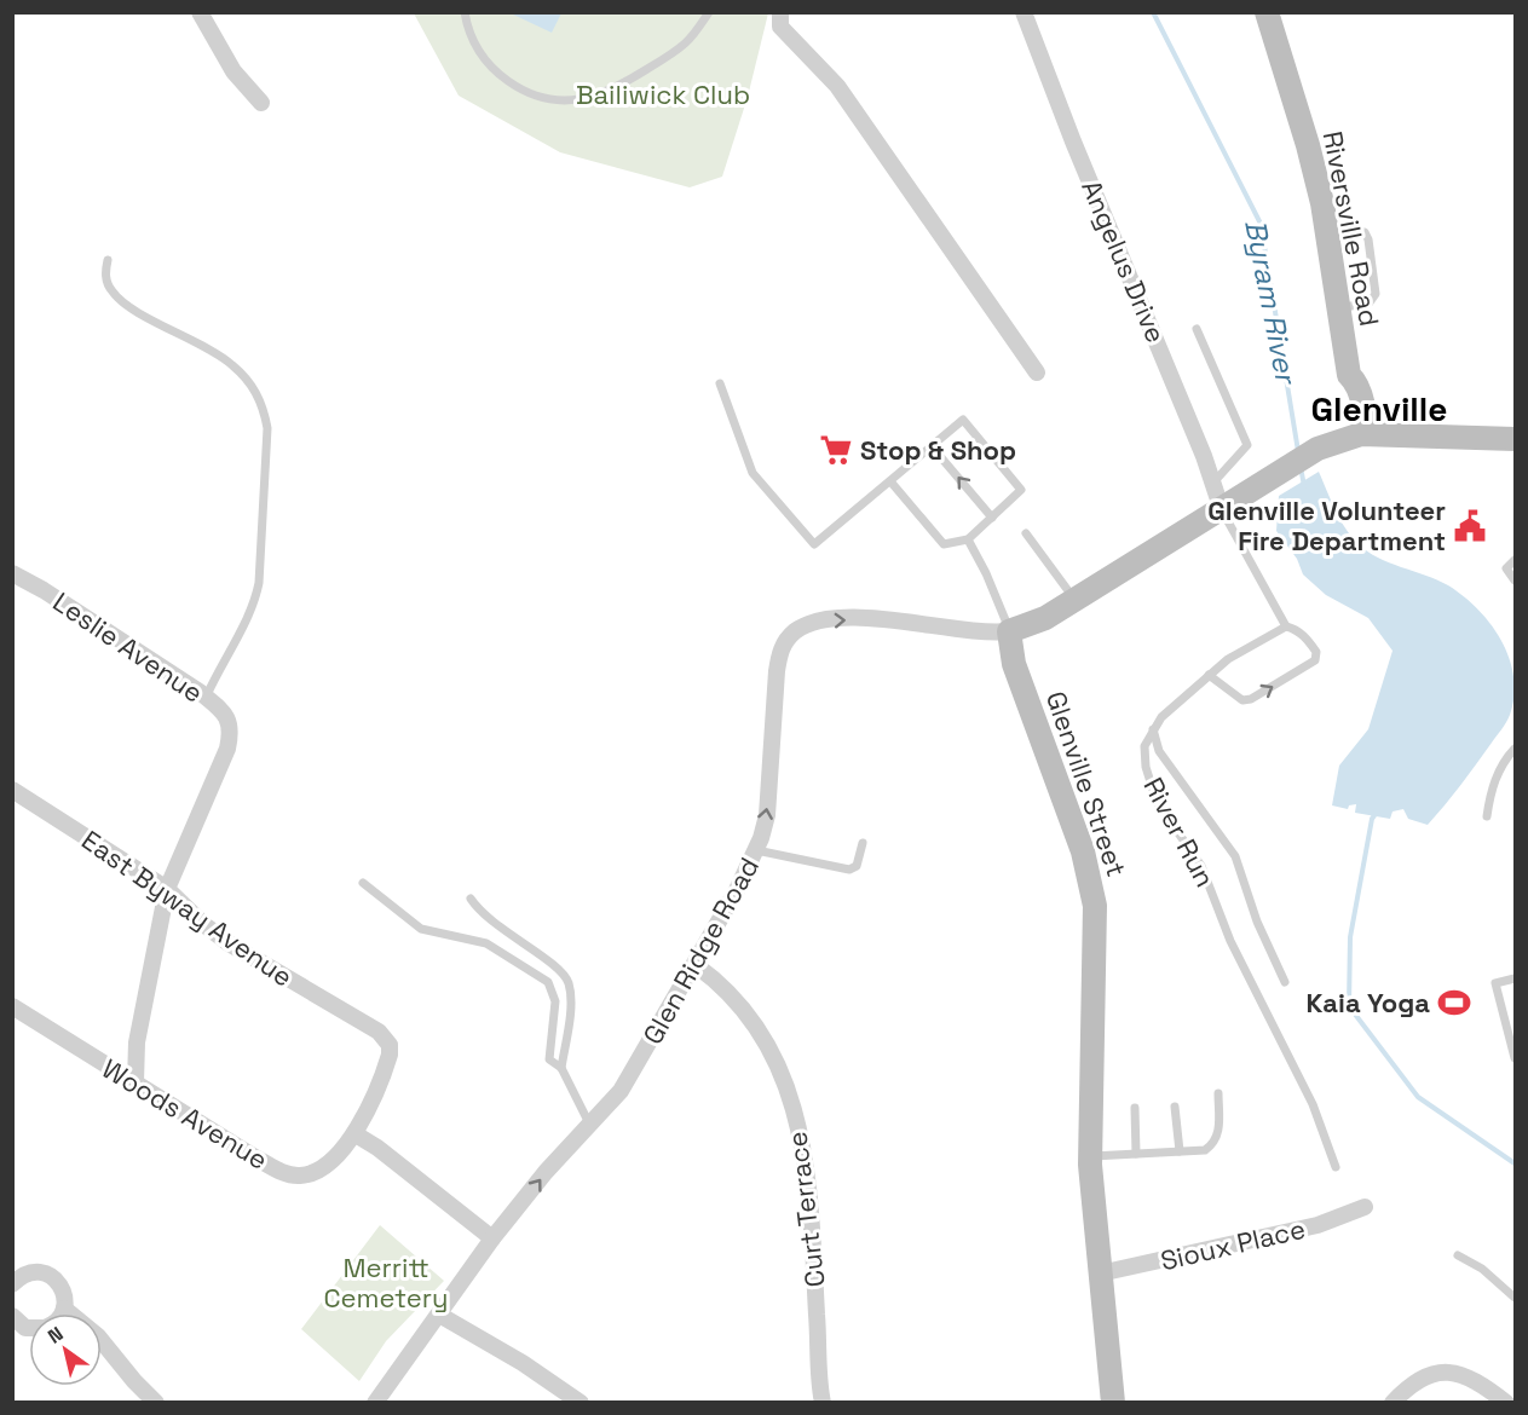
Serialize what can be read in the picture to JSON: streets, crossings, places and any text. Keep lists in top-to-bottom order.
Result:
{
  "streets": {
    "main road": ["Riversville Road", "Glenville Street"],
    "street": [
      "Angelus Drive",
      "Leslie Avenue",
      "East Byway Avenue",
      "Glen Ridge Road",
      "Woods Avenue",
      "Curt Terrace",
      "Sioux Place"
    ],
    "lane": ["River Run"]
  },
  "crossings": [
    ["Leslie Avenue", "East Byway Avenue"],
    ["Glenville Street", "Glen Ridge Road"],
    ["Glenville Street", "Sioux Place"],
    ["East Byway Avenue", "Woods Avenue"],
    ["Glen Ridge Road", "Curt Terrace"]
  ],
  "one_way": ["Glen Ridge Road"],
  "districts": ["Glenville"],
  "water": ["Byram River"],
  "parks": ["Bailiwick Club", "Merritt Cemetery"],
  "places": {
    "supermarket": ["Stop & Shop"],
    "public building": ["Glenville Volunteer Fire Department"],
    "sports": ["Kaia Yoga"]
  },
  "north": "top left"
}
